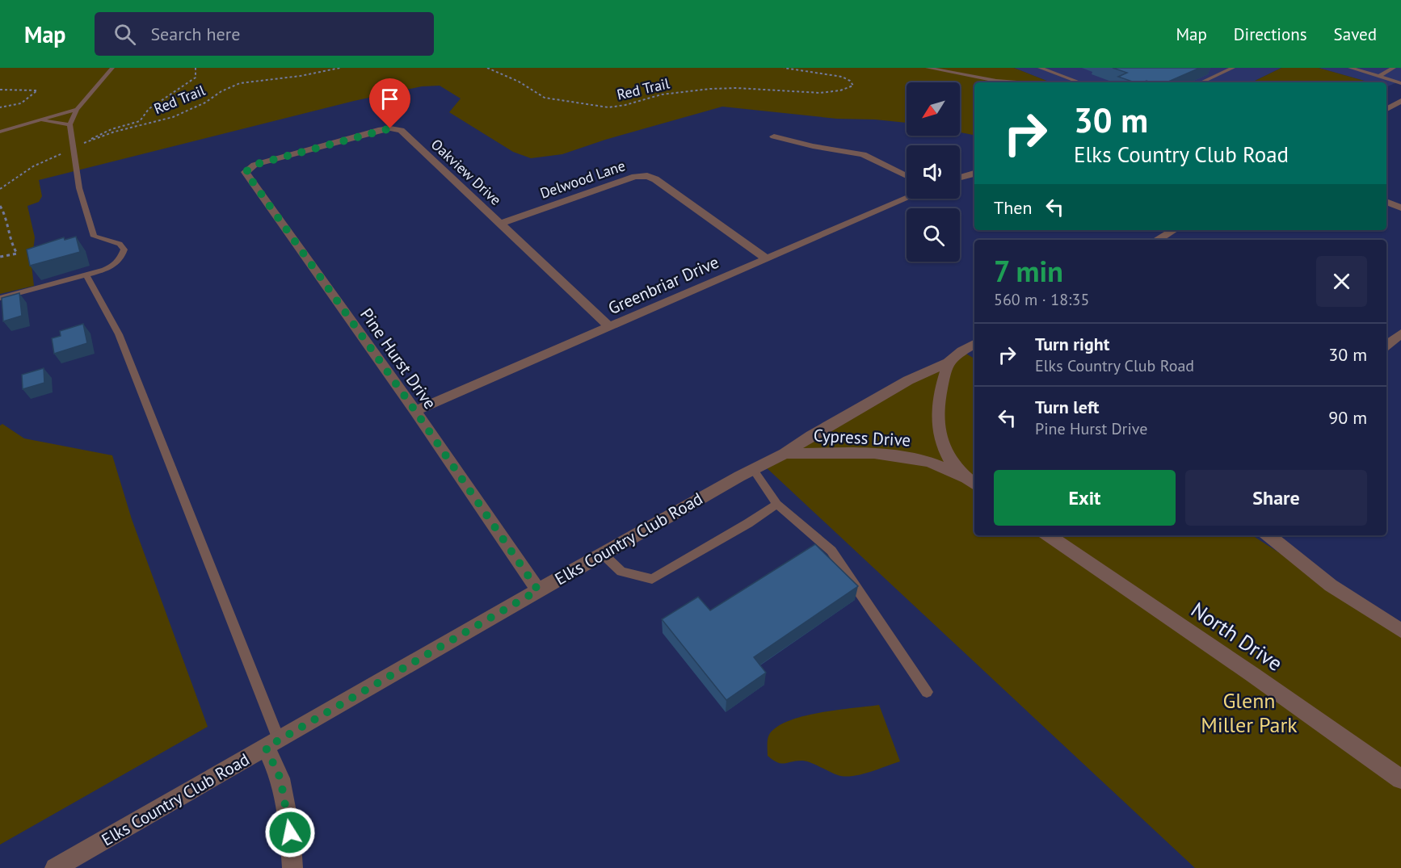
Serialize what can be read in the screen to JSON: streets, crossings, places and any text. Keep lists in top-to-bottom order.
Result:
{
  "streets": {
    "street": [
      "Oakview Drive",
      "Delwood Lane",
      "Greenbriar Drive",
      "Pine Hurst Drive",
      "Cypress Drive",
      "Elks Country Club Road",
      "North Drive"
    ],
    "path": ["Red Trail"]
  },
  "crossings": [
    ["Oakview Drive", "Delwood Lane"],
    ["Oakview Drive", "Greenbriar Drive"],
    ["Oakview Drive", "Pine Hurst Drive"],
    ["Delwood Lane", "Greenbriar Drive"],
    ["Greenbriar Drive", "Pine Hurst Drive"],
    ["Pine Hurst Drive", "Elks Country Club Road"],
    ["Cypress Drive", "Elks Country Club Road"]
  ],
  "parks": ["Glenn Miller Park"],
  "north": "bottom left",
  "page": {
    "header": "Map",
    "search": "Search here",
    "nav": ["Map", "Directions", "Saved"],
    "turn": ["30 m", "Elks Country Club Road"],
    "then": "Then",
    "heading": ["7 min", "560 m · 18:35"],
    "list": [
      {
        "name": "Turn right",
        "note": "Elks Country Club Road",
        "value": "30 m"
      },
      {
        "name": "Turn left",
        "note": "Pine Hurst Drive",
        "value": "90 m"
      }
    ],
    "buttons": ["Exit", "Share"]
  }
}
